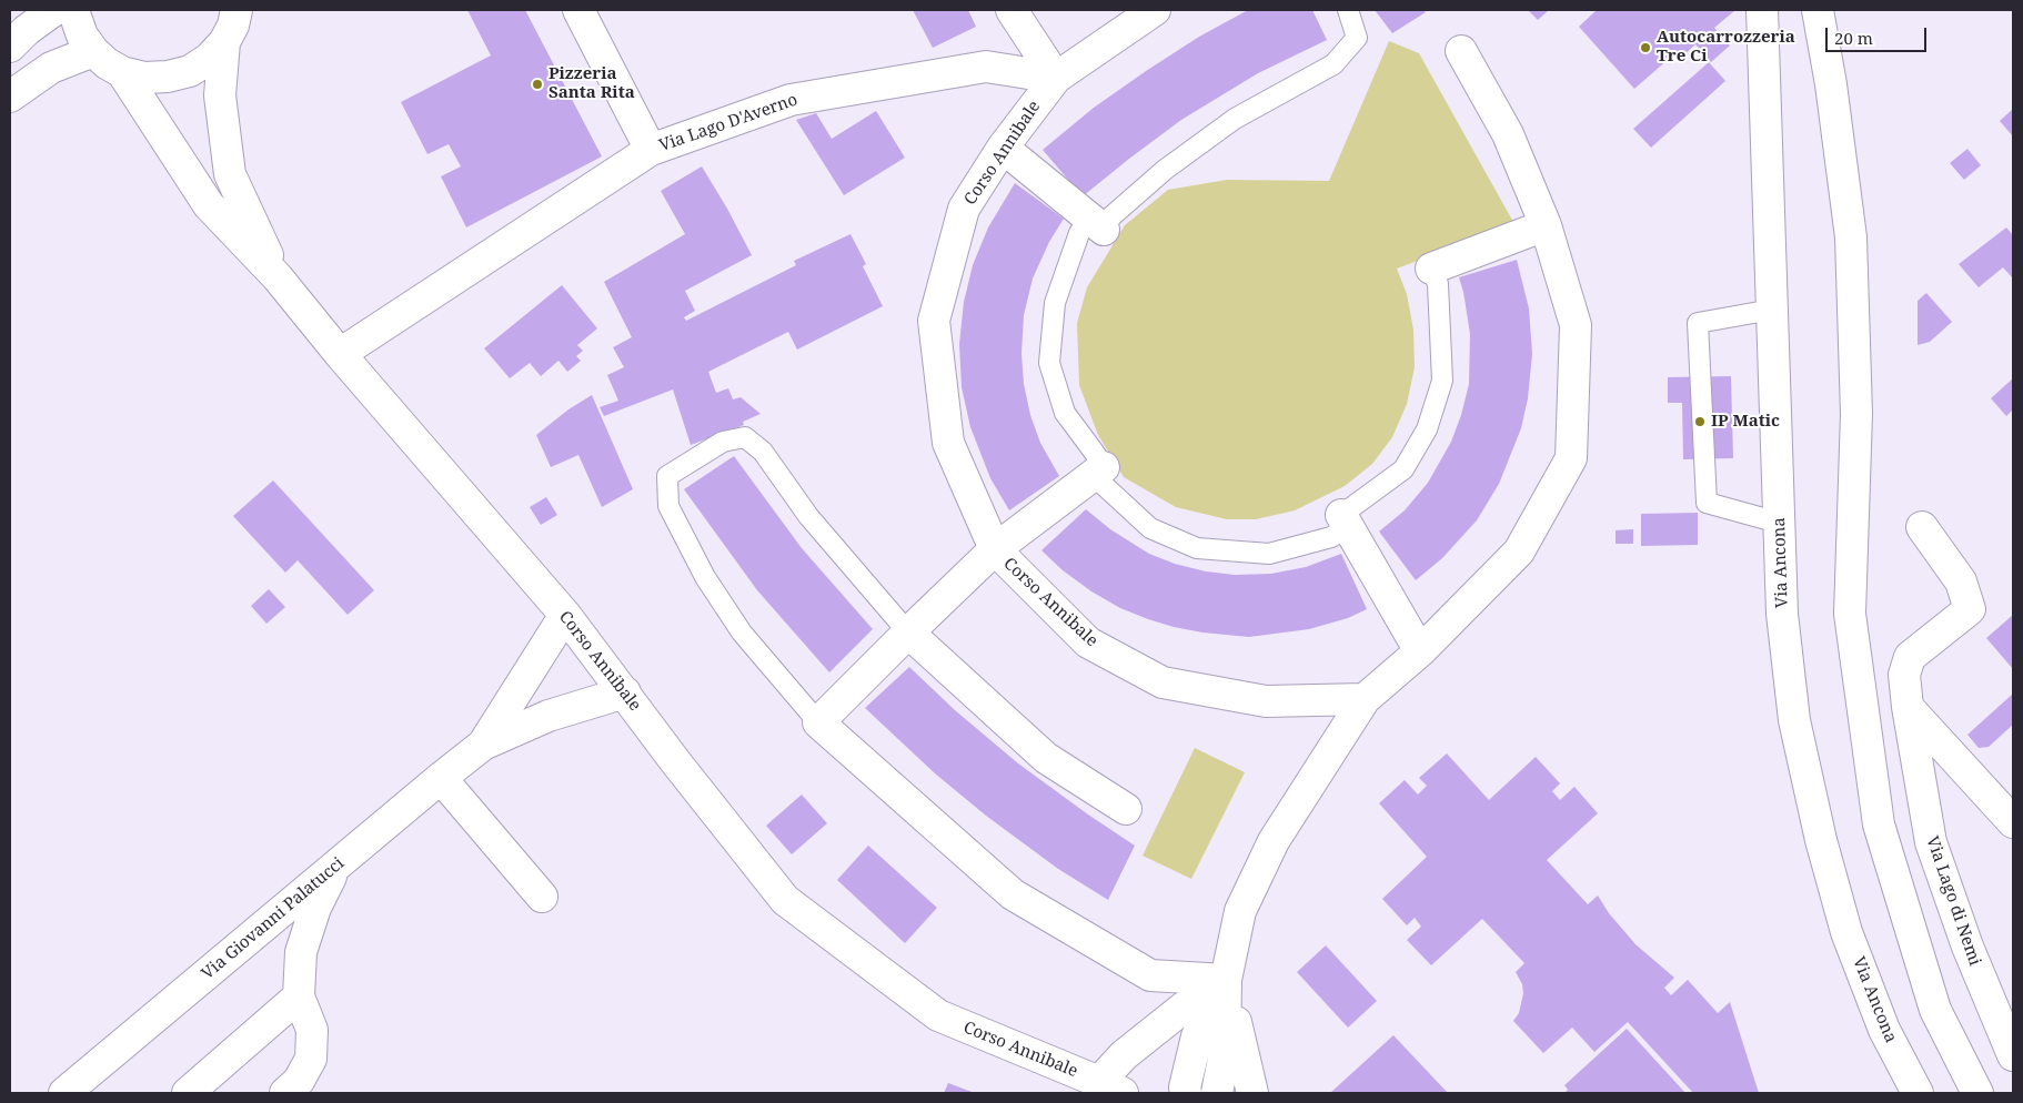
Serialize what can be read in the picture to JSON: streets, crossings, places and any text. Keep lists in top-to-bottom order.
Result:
{
  "streets": {
    "street": [
      "Via Lago D'Averno",
      "Corso Annibale",
      "Via Ancona",
      "Via Lago di Nemi",
      "Via Giovanni Palatucci"
    ]
  },
  "crossings": [
    ["Via Lago D'Averno", "Corso Annibale"],
    ["Corso Annibale", "Via Giovanni Palatucci"]
  ],
  "places": ["Autocarrozzeria Tre Ci", "Pizzeria Santa Rita", "IP Matic"],
  "scale_bar": "20 m"
}
